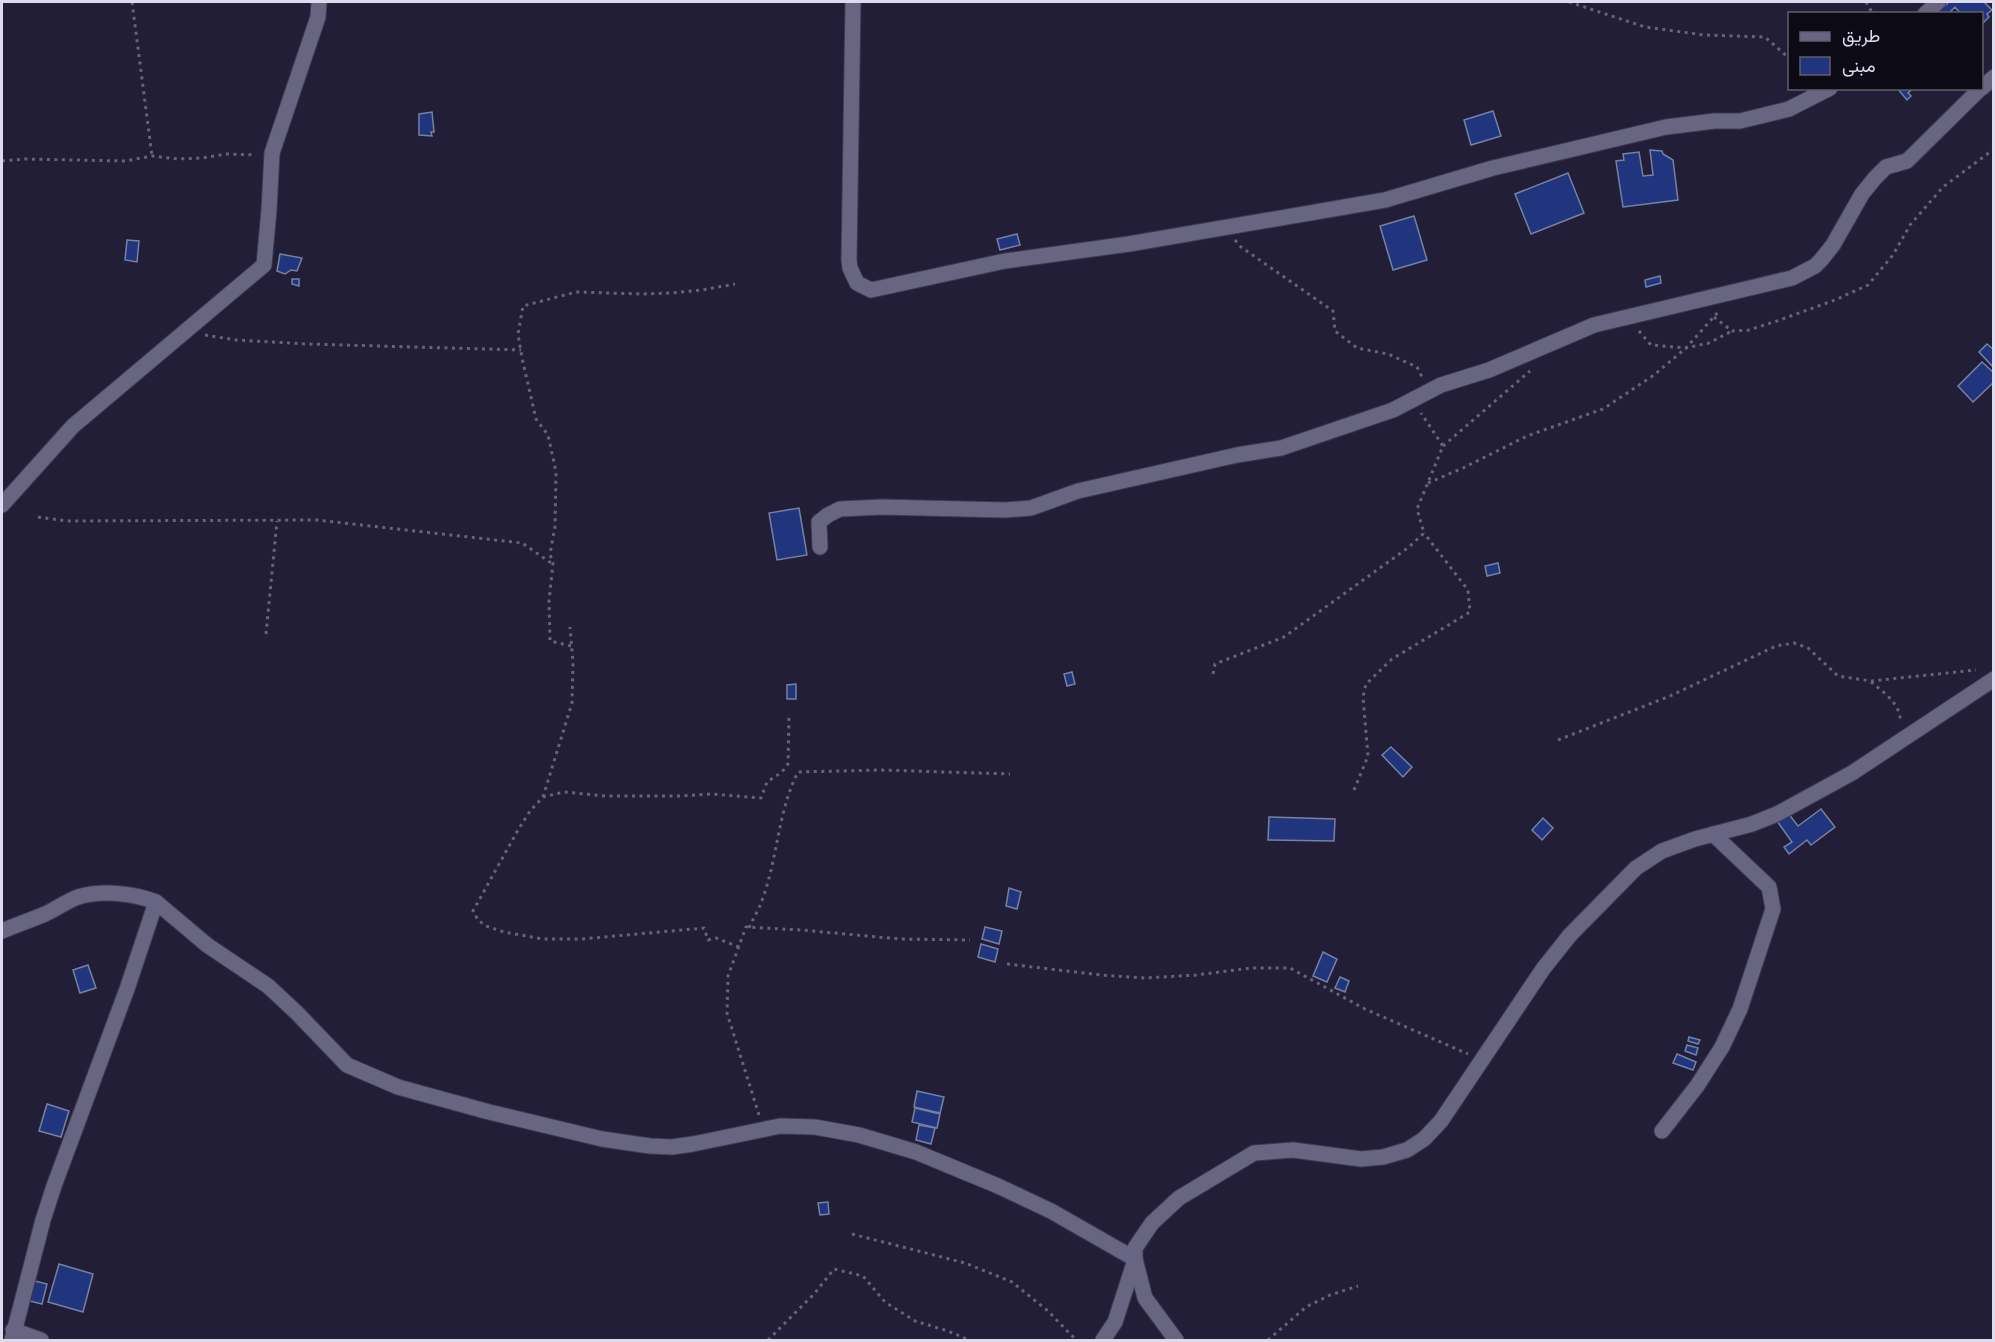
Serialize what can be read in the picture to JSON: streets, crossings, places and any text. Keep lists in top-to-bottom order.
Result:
{
  "legend": ["طريق", "مبنى"]
}
